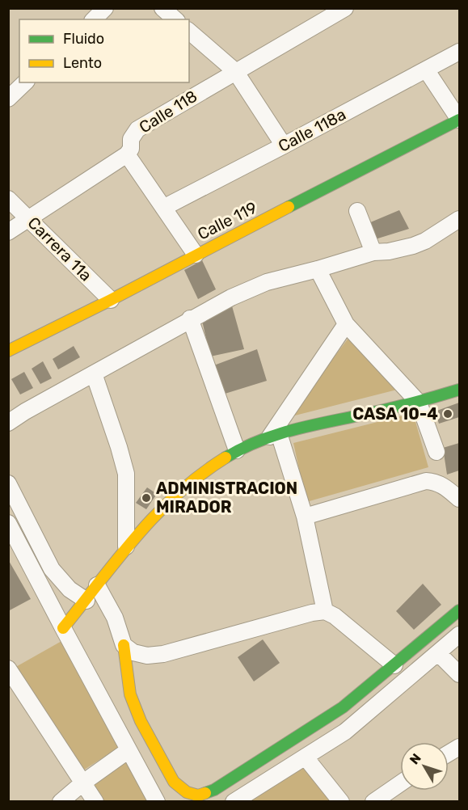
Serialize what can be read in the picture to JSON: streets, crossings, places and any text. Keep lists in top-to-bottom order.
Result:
{
  "streets": {
    "street": [
      "Calle 118",
      "Calle 118a",
      "Calle 119",
      "Carrera 11a"
    ]
  },
  "crossings": [
    ["Calle 119", "Carrera 11a"]
  ],
  "places": ["CASA 10-4", "ADMINISTRACION MIRADOR"],
  "legend": ["Fluido", "Lento"],
  "north": "top left"
}
